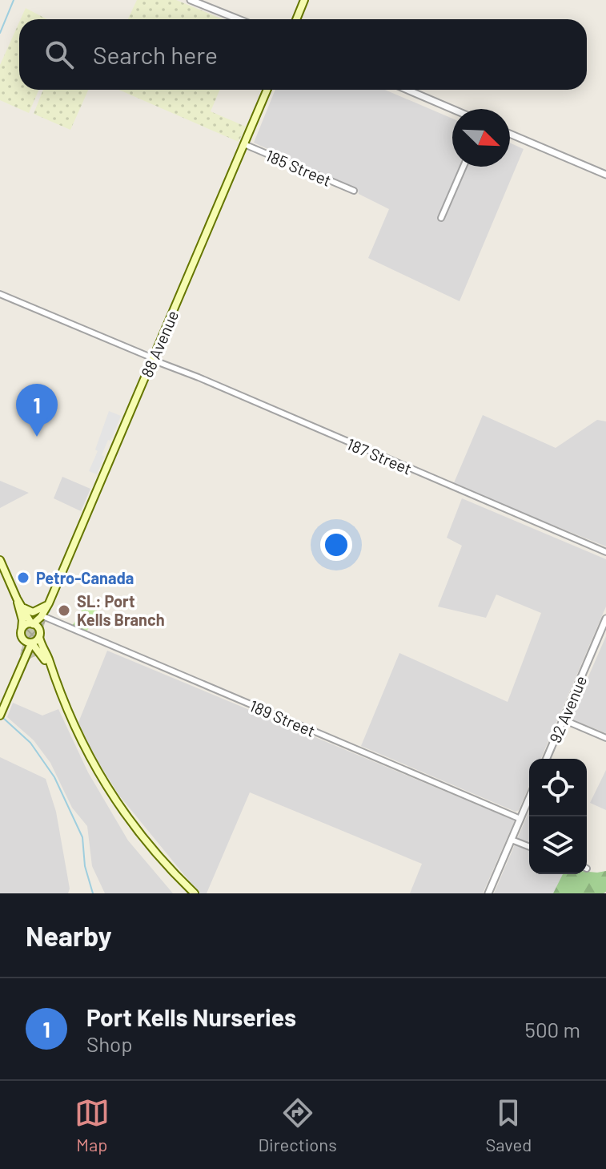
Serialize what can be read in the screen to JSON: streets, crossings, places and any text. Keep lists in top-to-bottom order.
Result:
{
  "streets": {
    "main road": ["88 Avenue"],
    "street": [
      "185 Street",
      "187 Street",
      "92 Avenue",
      "189 Street"
    ]
  },
  "crossings": [
    ["185 Street", "88 Avenue"],
    ["88 Avenue", "187 Street"],
    ["88 Avenue", "189 Street"]
  ],
  "places": ["Petro-Canada", "SL: Port Kells Branch"],
  "north": "bottom right",
  "page": {
    "search": "Search here",
    "pins": "1",
    "heading": "Nearby",
    "list": [
      {
        "mark": "1",
        "name": "Port Kells Nurseries",
        "note": "Shop",
        "value": "500 m"
      }
    ],
    "nav": ["Map", "Directions", "Saved"]
  }
}
